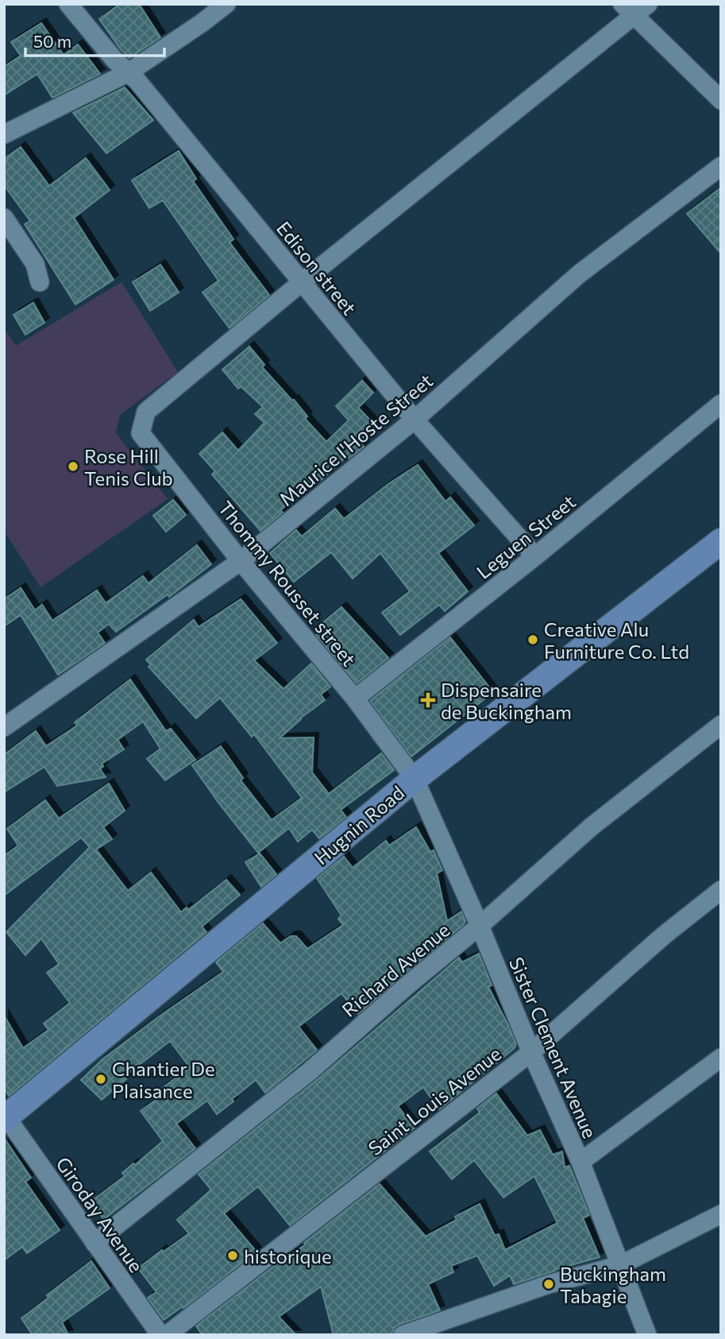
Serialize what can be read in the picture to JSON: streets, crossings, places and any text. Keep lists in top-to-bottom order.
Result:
{
  "streets": {
    "main road": ["Hugnin Road"],
    "street": [
      "Edison street",
      "Maurice I'Hoste Street",
      "Leguen Street",
      "Thommy Rousset street",
      "Richard Avenue",
      "Sister Clement Avenue",
      "Saint Louis Avenue",
      "Giroday Avenue"
    ]
  },
  "crossings": [
    ["Edison street", "Maurice I'Hoste Street"],
    ["Edison street", "Leguen Street"],
    ["Edison street", "Thommy Rousset street"],
    ["Maurice I'Hoste Street", "Thommy Rousset street"],
    ["Leguen Street", "Thommy Rousset street"],
    ["Thommy Rousset street", "Hugnin Road"],
    ["Thommy Rousset street", "Sister Clement Avenue"],
    ["Hugnin Road", "Sister Clement Avenue"],
    ["Hugnin Road", "Giroday Avenue"],
    ["Richard Avenue", "Sister Clement Avenue"],
    ["Richard Avenue", "Giroday Avenue"],
    ["Sister Clement Avenue", "Saint Louis Avenue"]
  ],
  "places": {
    "other": [
      "Rose Hill Tenis Club",
      "Creative Alu Furniture Co. Ltd",
      "Chantier De Plaisance",
      "historique",
      "Buckingham Tabagie"
    ],
    "health": ["Dispensaire de Buckingham"]
  },
  "scale_bar": "50 m"
}
